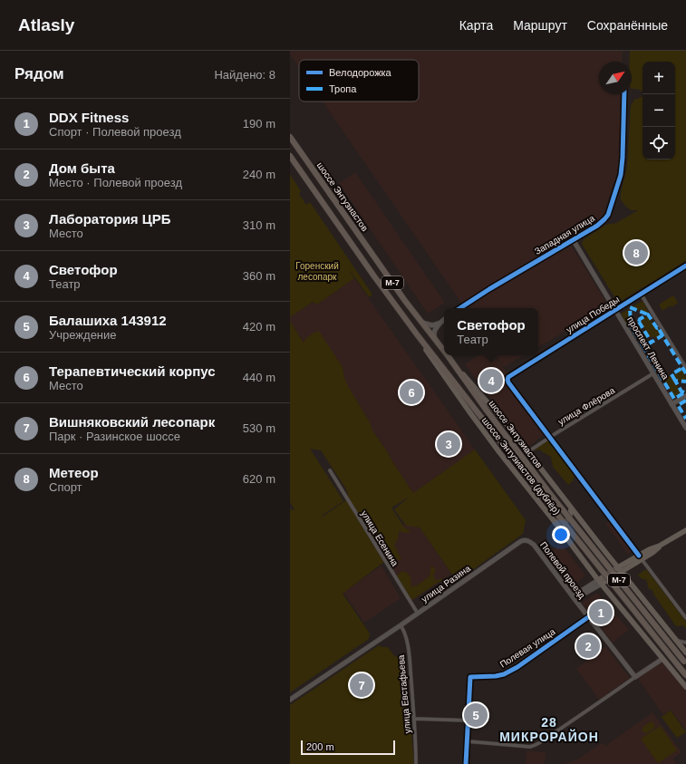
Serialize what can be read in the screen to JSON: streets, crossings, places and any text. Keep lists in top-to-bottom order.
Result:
{
  "streets": {
    "highway": ["шоссе Энтузиастов", "М-7"],
    "main road": ["шоссе Энтузиастов (дублёр)"],
    "street": [
      "Западная улица",
      "улица Победы",
      "проспект Ленина",
      "улица Флёрова",
      "улица Есенина",
      "Полевой проезд",
      "улица Разина",
      "Полевая улица",
      "улица Евстафьева"
    ]
  },
  "crossings": [
    ["шоссе Энтузиастов", "шоссе Энтузиастов (дублёр)"],
    ["Западная улица", "проспект Ленина"],
    ["улица Победы", "проспект Ленина"],
    ["улица Победы", "улица Флёрова"],
    ["проспект Ленина", "улица Флёрова"],
    ["улица Флёрова", "шоссе Энтузиастов (дублёр)"],
    ["улица Есенина", "улица Разина"],
    ["Полевой проезд", "улица Разина"],
    ["Полевой проезд", "Полевая улица"],
    ["улица Разина", "улица Евстафьева"]
  ],
  "districts": ["28 МИКРОРАЙОН"],
  "parks": ["Горенский лесопарк"],
  "legend": ["Велодорожка", "Тропа"],
  "scale_bar": "200 m",
  "north": "top right",
  "page": {
    "header": "Atlasly",
    "nav": ["Карта", "Маршрут", "Сохранённые"],
    "heading": ["Рядом", "Найдено: 8"],
    "map_buttons": ["+", "−"],
    "list": [
      {
        "mark": "1",
        "name": "DDX Fitness",
        "note": "Спорт · Полевой проезд",
        "value": "190 m"
      },
      {
        "mark": "2",
        "name": "Дом быта",
        "note": "Место · Полевой проезд",
        "value": "240 m"
      },
      {
        "mark": "3",
        "name": "Лаборатория ЦРБ",
        "note": "Место",
        "value": "310 m"
      },
      {
        "mark": "4",
        "name": "Светофор",
        "note": "Театр",
        "value": "360 m"
      },
      {
        "mark": "5",
        "name": "Балашиха 143912",
        "note": "Учреждение",
        "value": "420 m"
      },
      {
        "mark": "6",
        "name": "Терапевтический корпус",
        "note": "Место",
        "value": "440 m"
      },
      {
        "mark": "7",
        "name": "Вишняковский лесопарк",
        "note": "Парк · Разинское шоссе",
        "value": "530 m"
      },
      {
        "mark": "8",
        "name": "Метеор",
        "note": "Спорт",
        "value": "620 m"
      }
    ],
    "pins": [
      "8",
      "4",
      "6",
      "3",
      "1",
      "2",
      "7",
      "5"
    ],
    "popup": ["Светофор", "Театр"],
    "scale": "200 m"
  }
}
